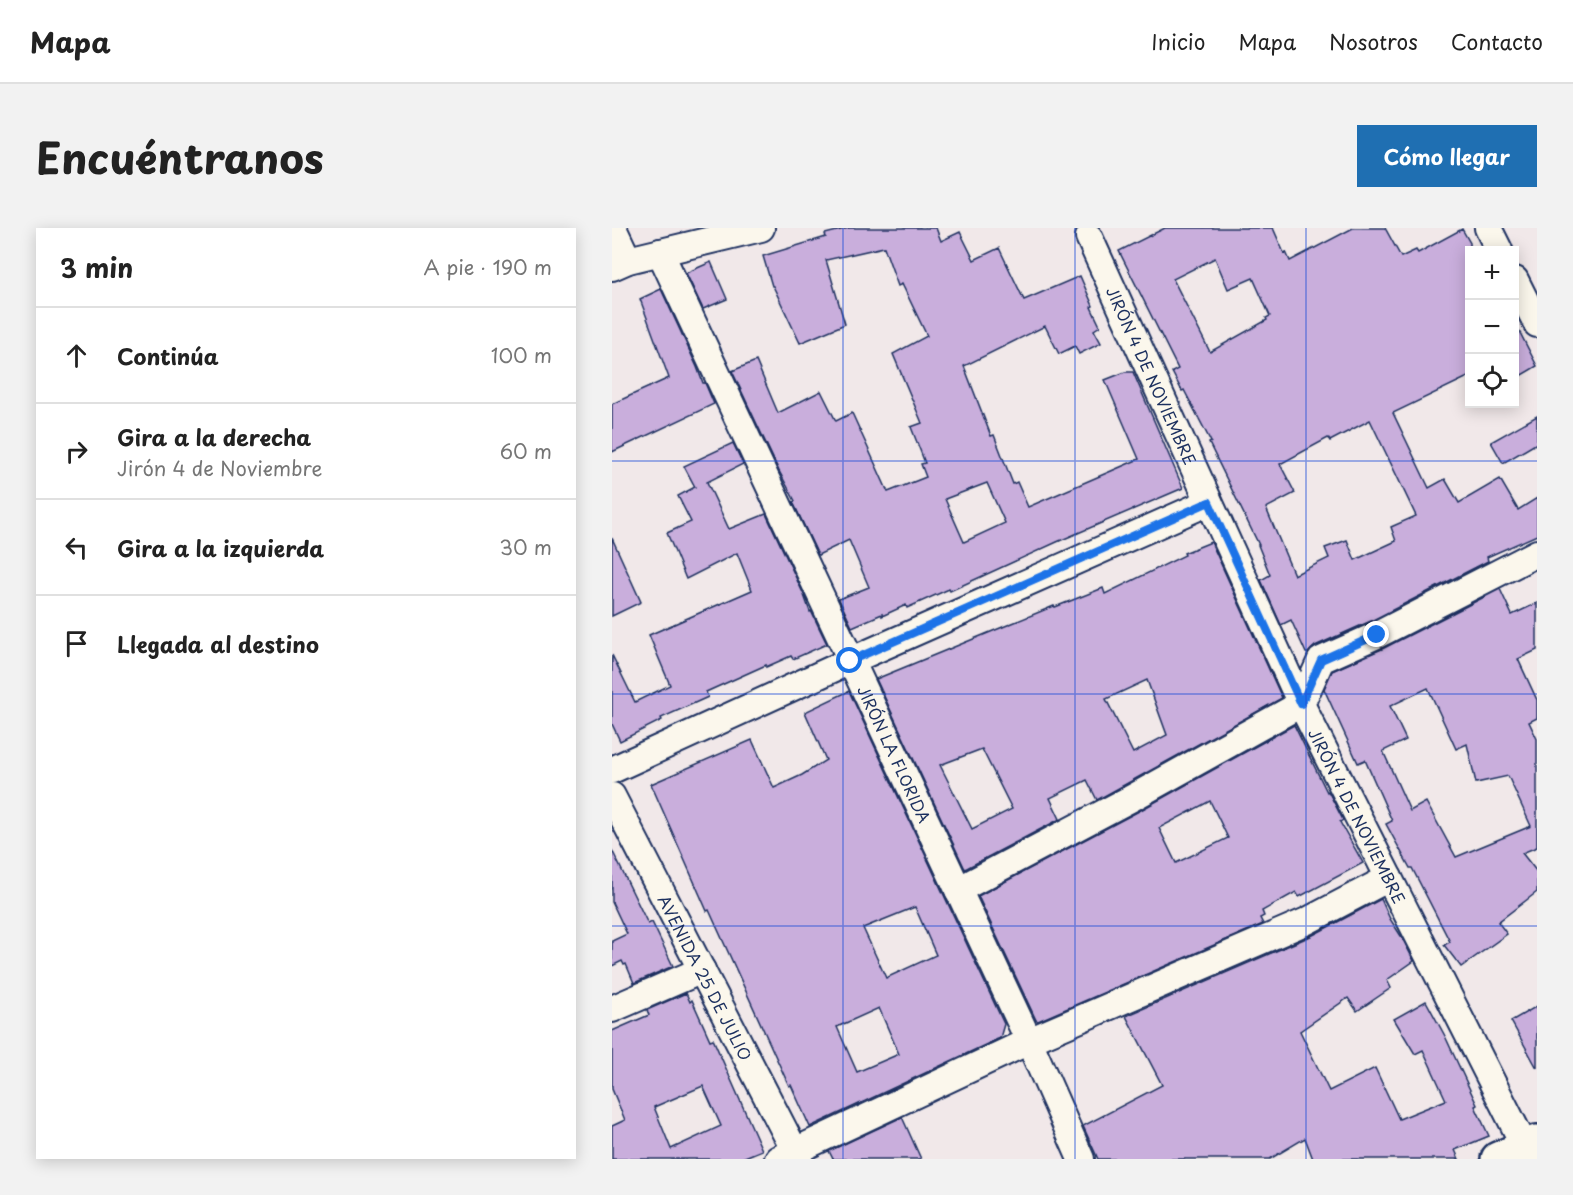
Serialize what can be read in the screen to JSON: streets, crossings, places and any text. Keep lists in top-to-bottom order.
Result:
{
  "streets": {
    "street": ["JIRÓN 4 DE NOVIEMBRE", "JIRÓN LA FLORIDA", "AVENIDA 25 DE JULIO"]
  },
  "page": {
    "header": "Mapa",
    "nav": [
      "Inicio",
      "Mapa",
      "Nosotros",
      "Contacto"
    ],
    "title": "Encuéntranos",
    "buttons": "Cómo llegar",
    "heading": ["3 min", "A pie · 190 m"],
    "map_buttons": ["+", "−"],
    "list": [
      ["Continúa", "100 m"],
      ["Gira a la derecha", "Jirón 4 de Noviembre", "60 m"],
      ["Gira a la izquierda", "30 m"],
      "Llegada al destino"
    ]
  }
}
